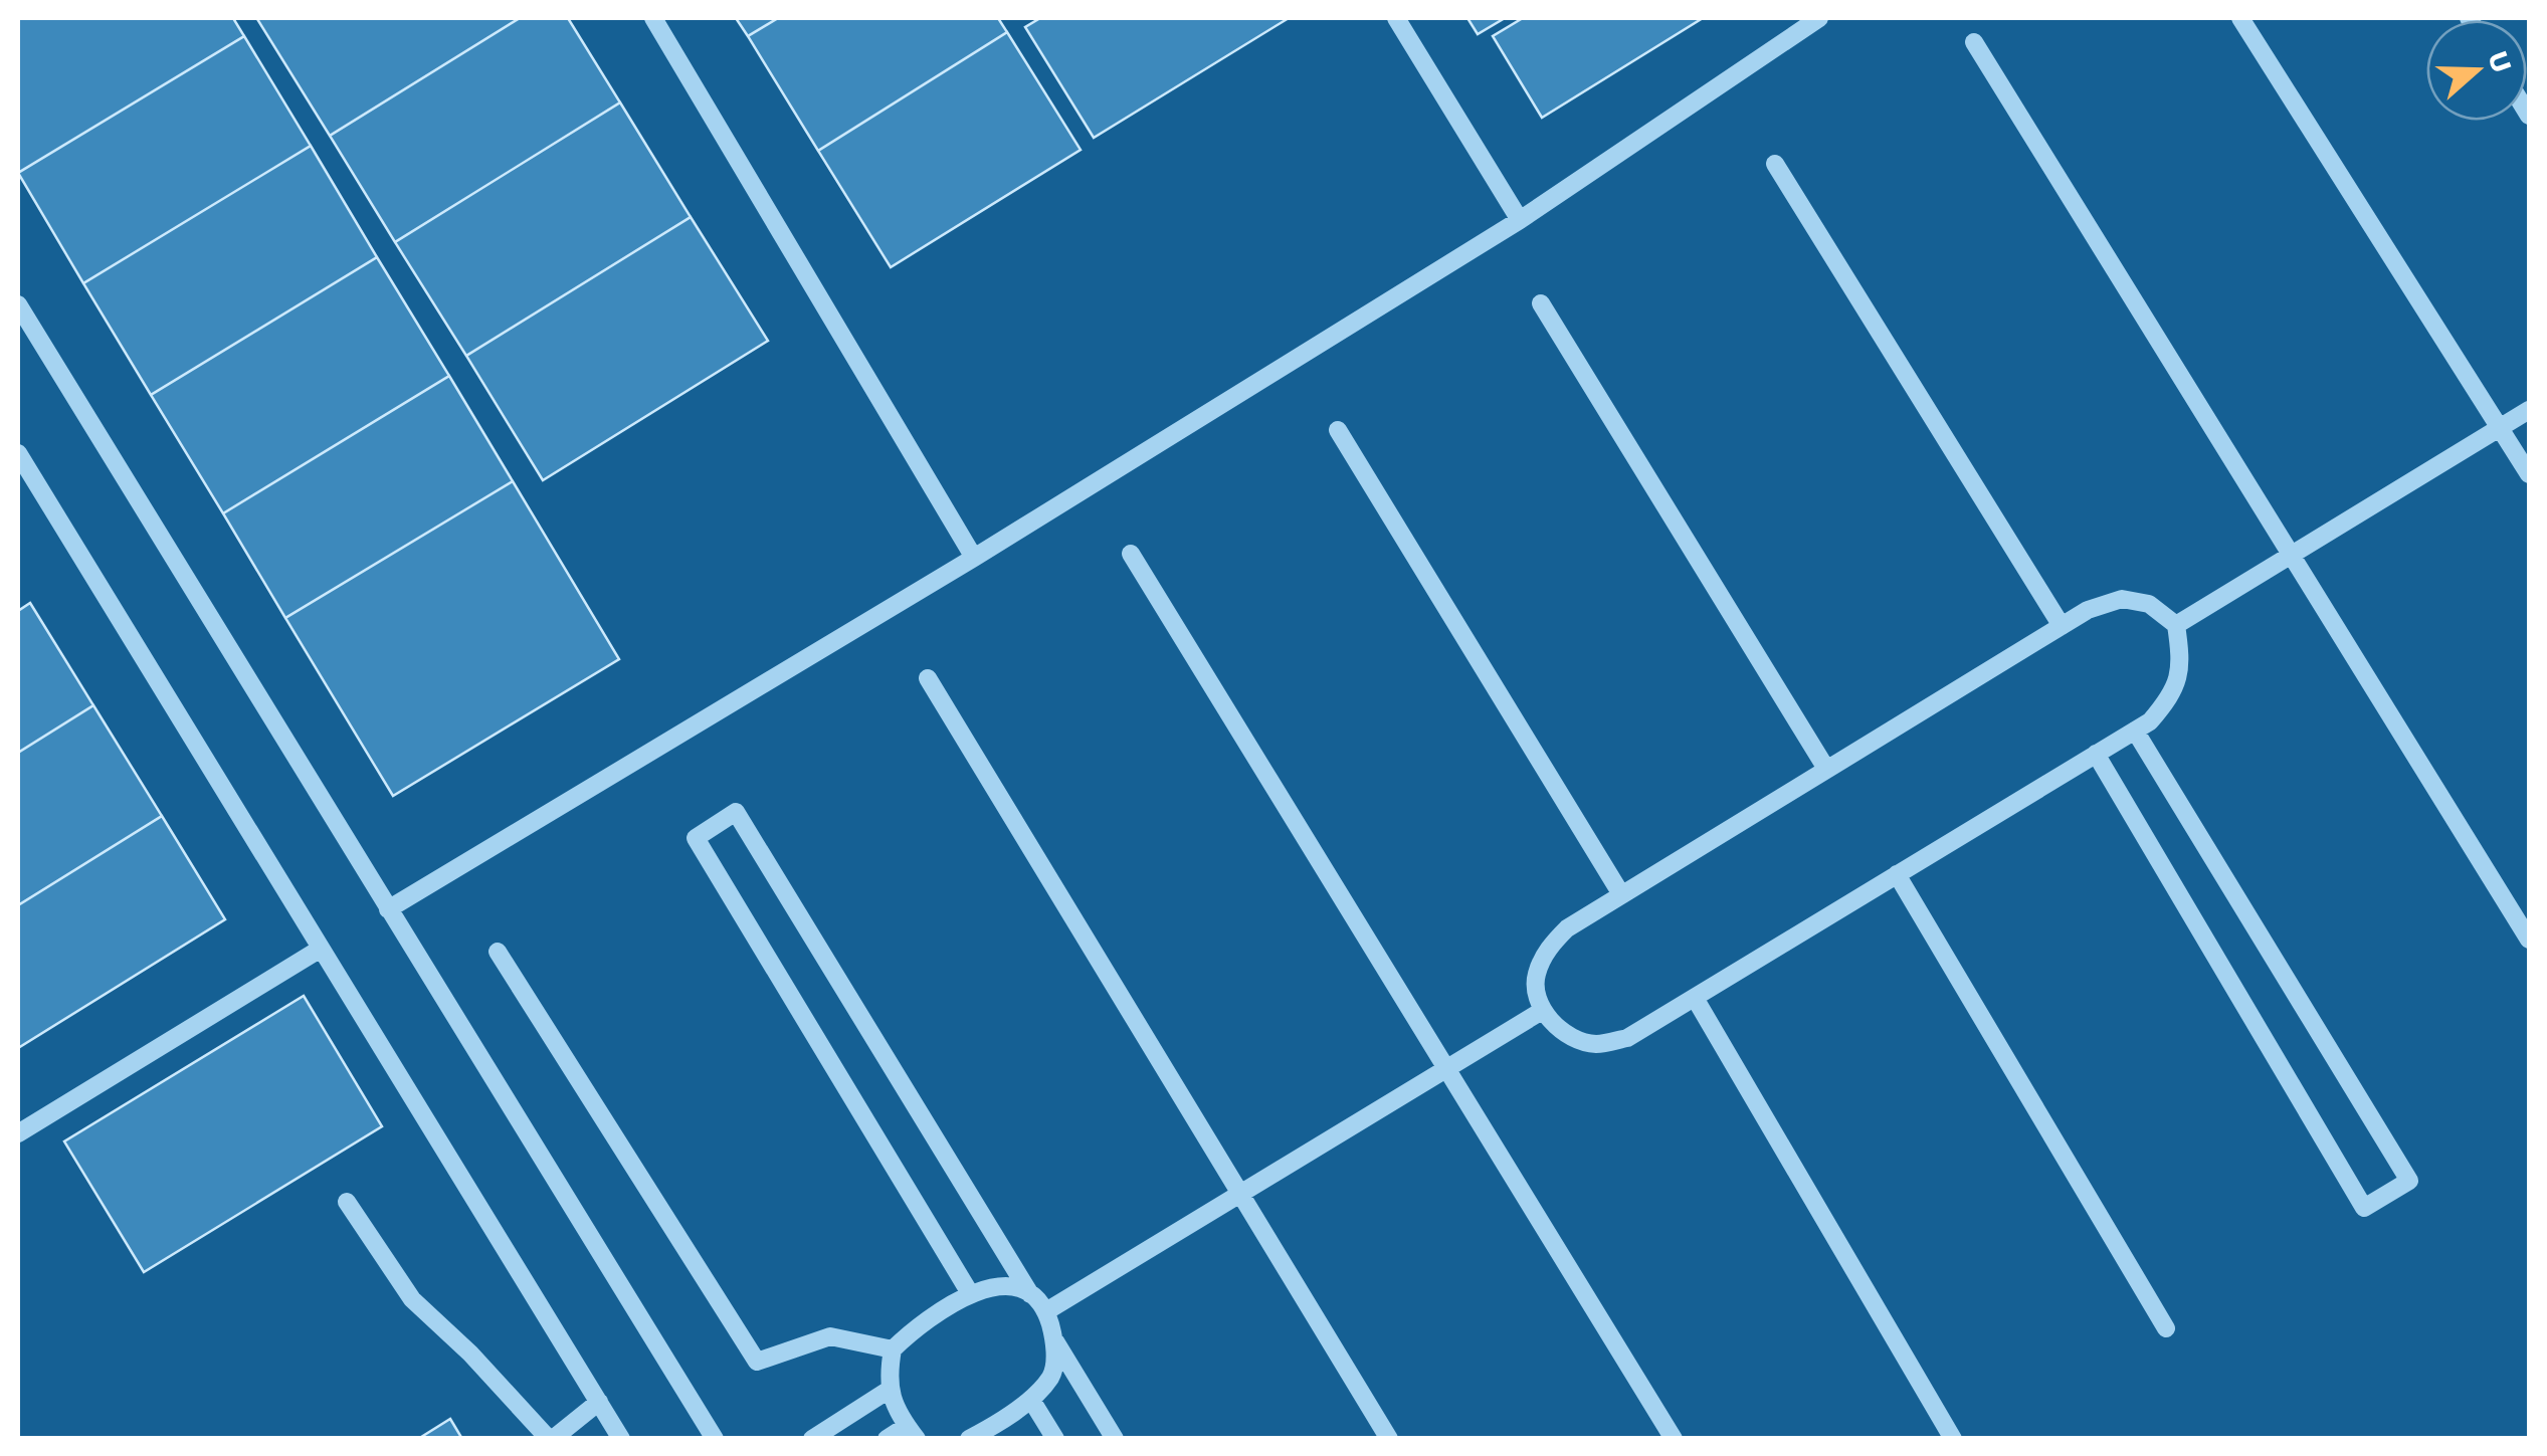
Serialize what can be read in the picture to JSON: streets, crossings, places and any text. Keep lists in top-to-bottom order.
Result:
{
  "north": "right"
}
